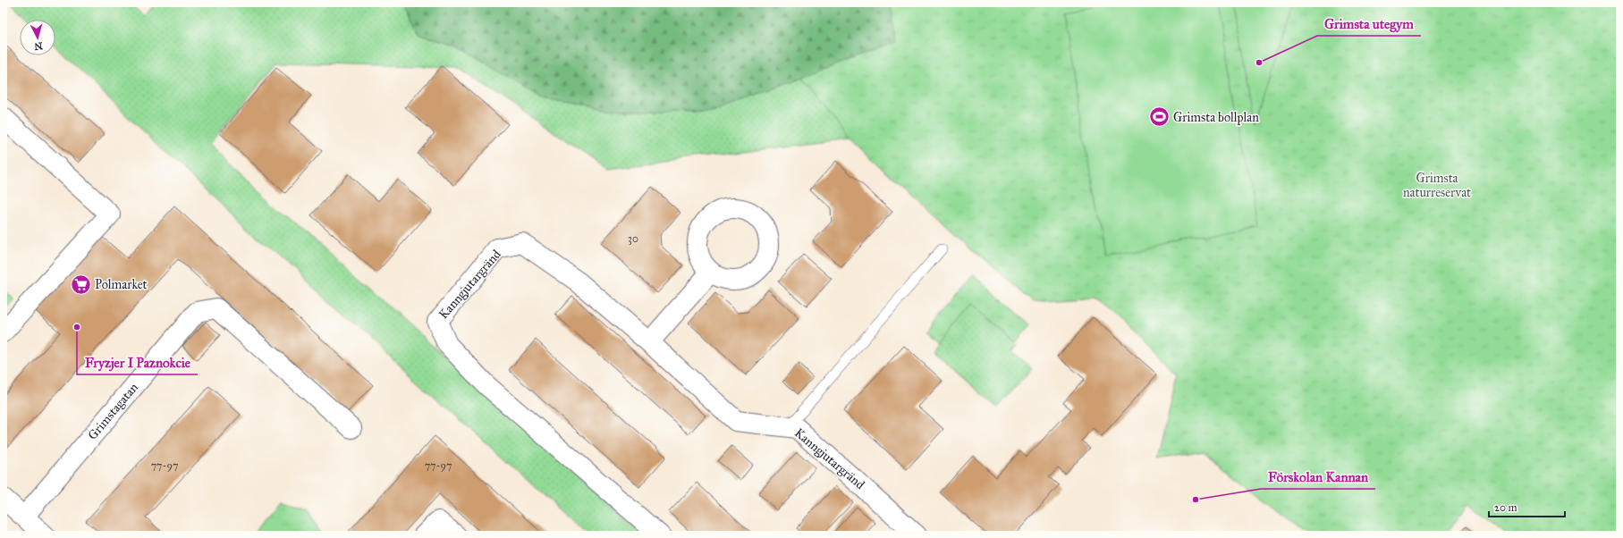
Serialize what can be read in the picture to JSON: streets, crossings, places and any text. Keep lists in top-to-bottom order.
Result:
{
  "streets": {
    "street": ["Kanngjutargränd", "Grimstagatan"]
  },
  "parks": ["Grimsta naturreservat"],
  "places": {
    "other": ["Grimsta utegym", "Fryzjer I Paznokcie", "Förskolan Kannan"],
    "sports": ["Grimsta bollplan"],
    "supermarket": ["Polmarket"]
  },
  "house_numbers": ["30", "77-97", "77-97"],
  "scale_bar": "20 m",
  "north": "bottom"
}
